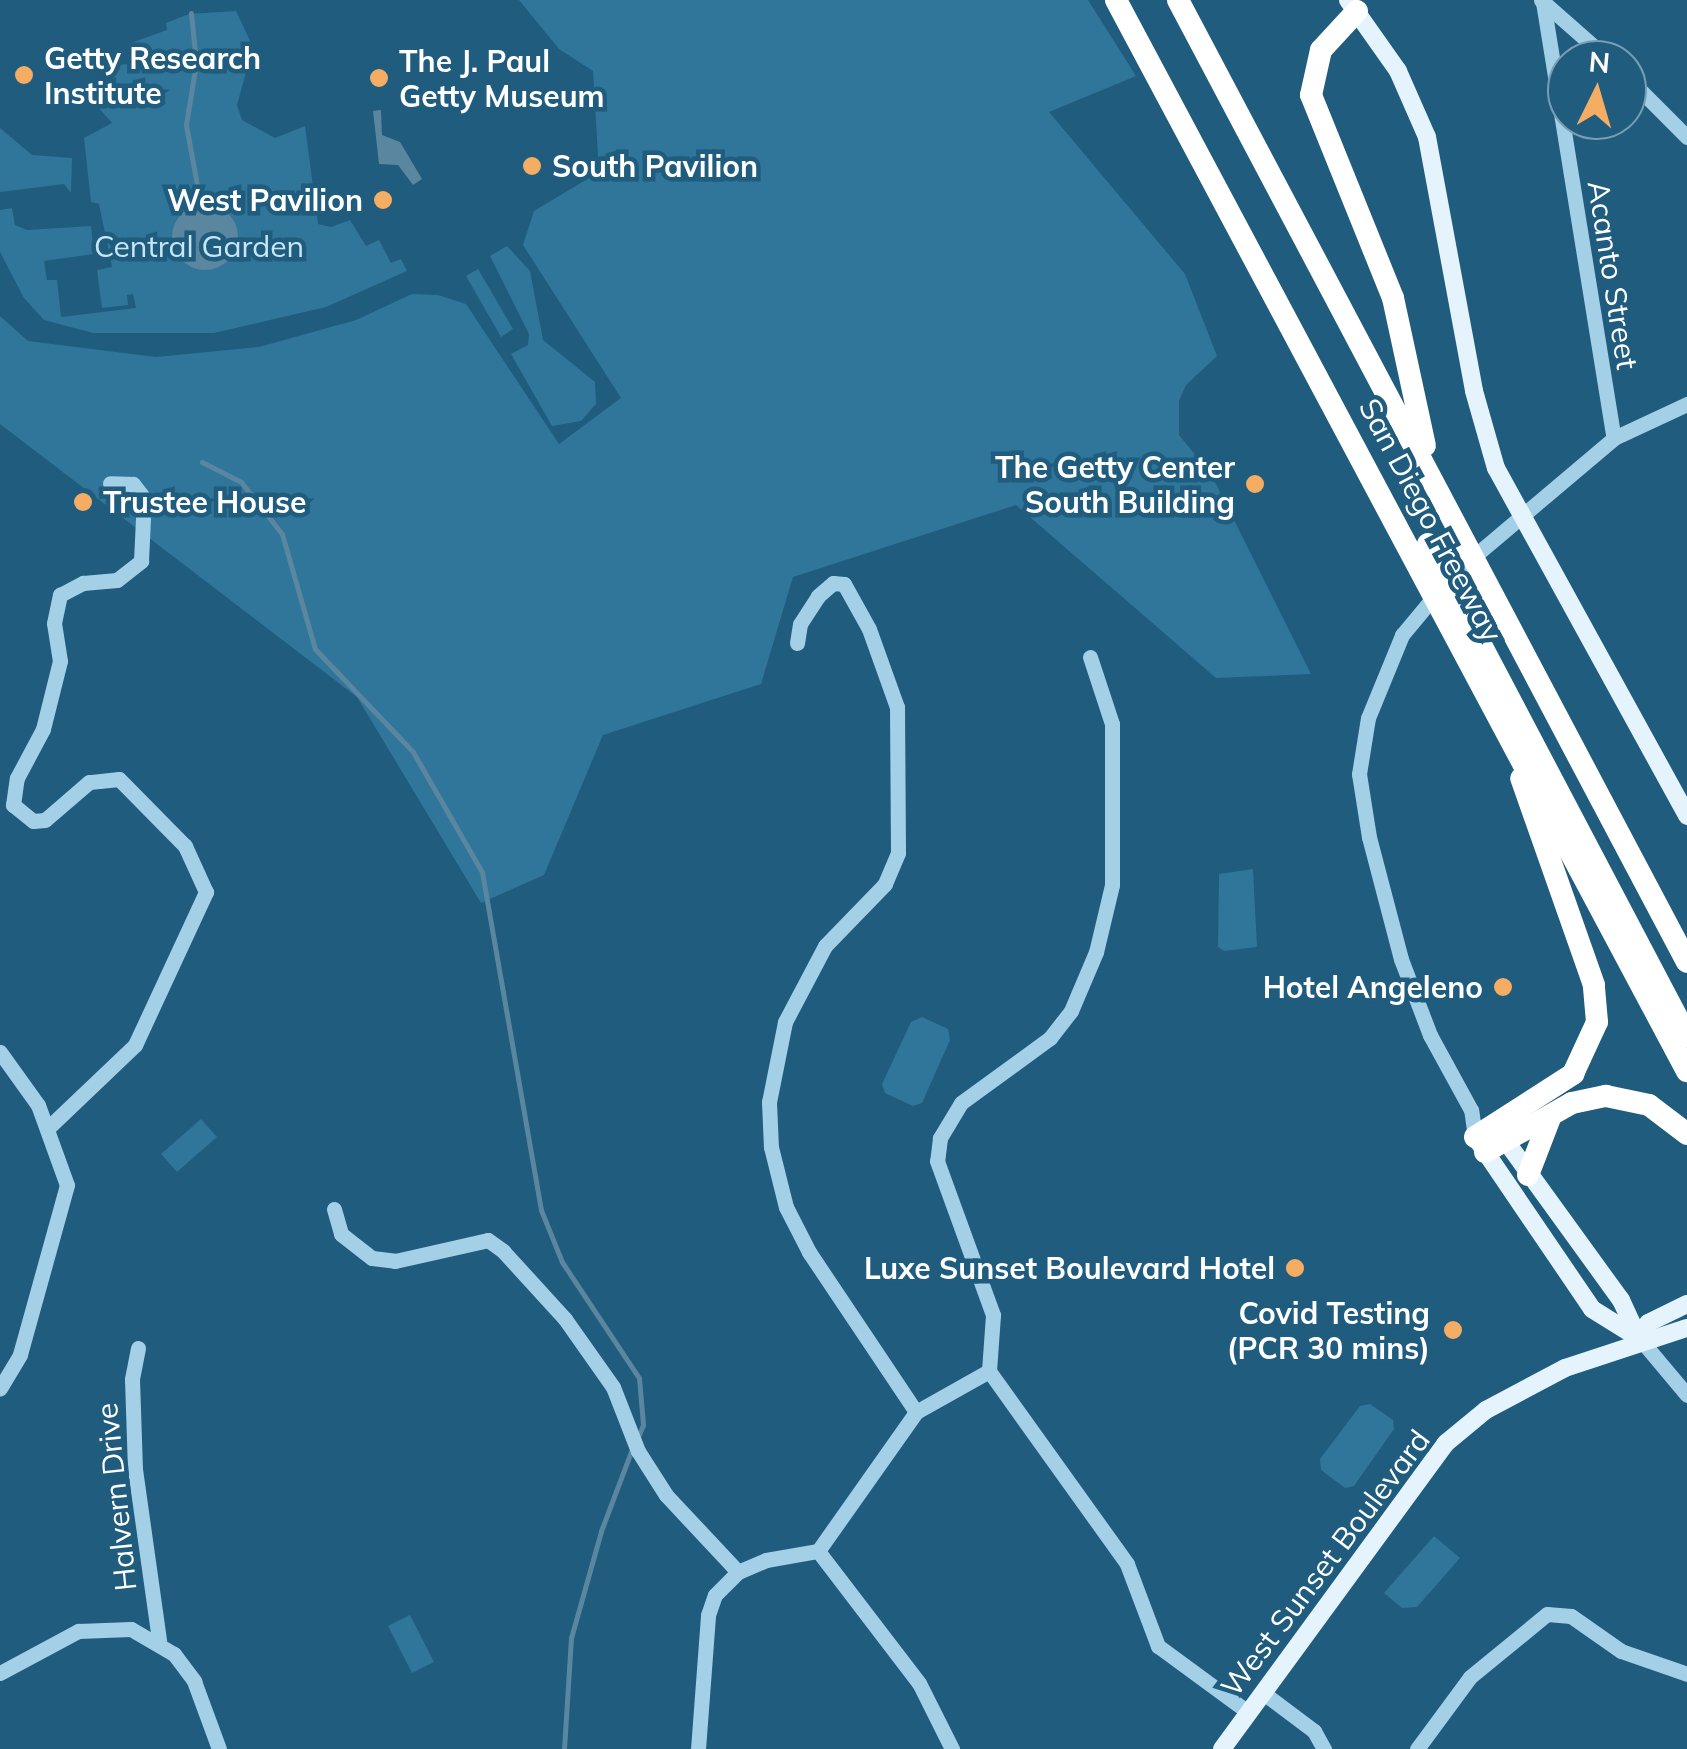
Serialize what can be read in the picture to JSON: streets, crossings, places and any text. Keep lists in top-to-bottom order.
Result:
{
  "streets": {
    "highway": ["San Diego Freeway"],
    "main road": ["West Sunset Boulevard"],
    "street": ["Acanto Street", "Halvern Drive"]
  },
  "parks": ["Central Garden"],
  "places": [
    "Getty Research Institute",
    "The J. Paul Getty Museum",
    "South Pavilion",
    "West Pavilion",
    "The Getty Center South Building",
    "Trustee House",
    "Hotel Angeleno",
    "Luxe Sunset Boulevard Hotel",
    "Covid Testing (PCR 30 mins)"
  ],
  "north": "top"
}
